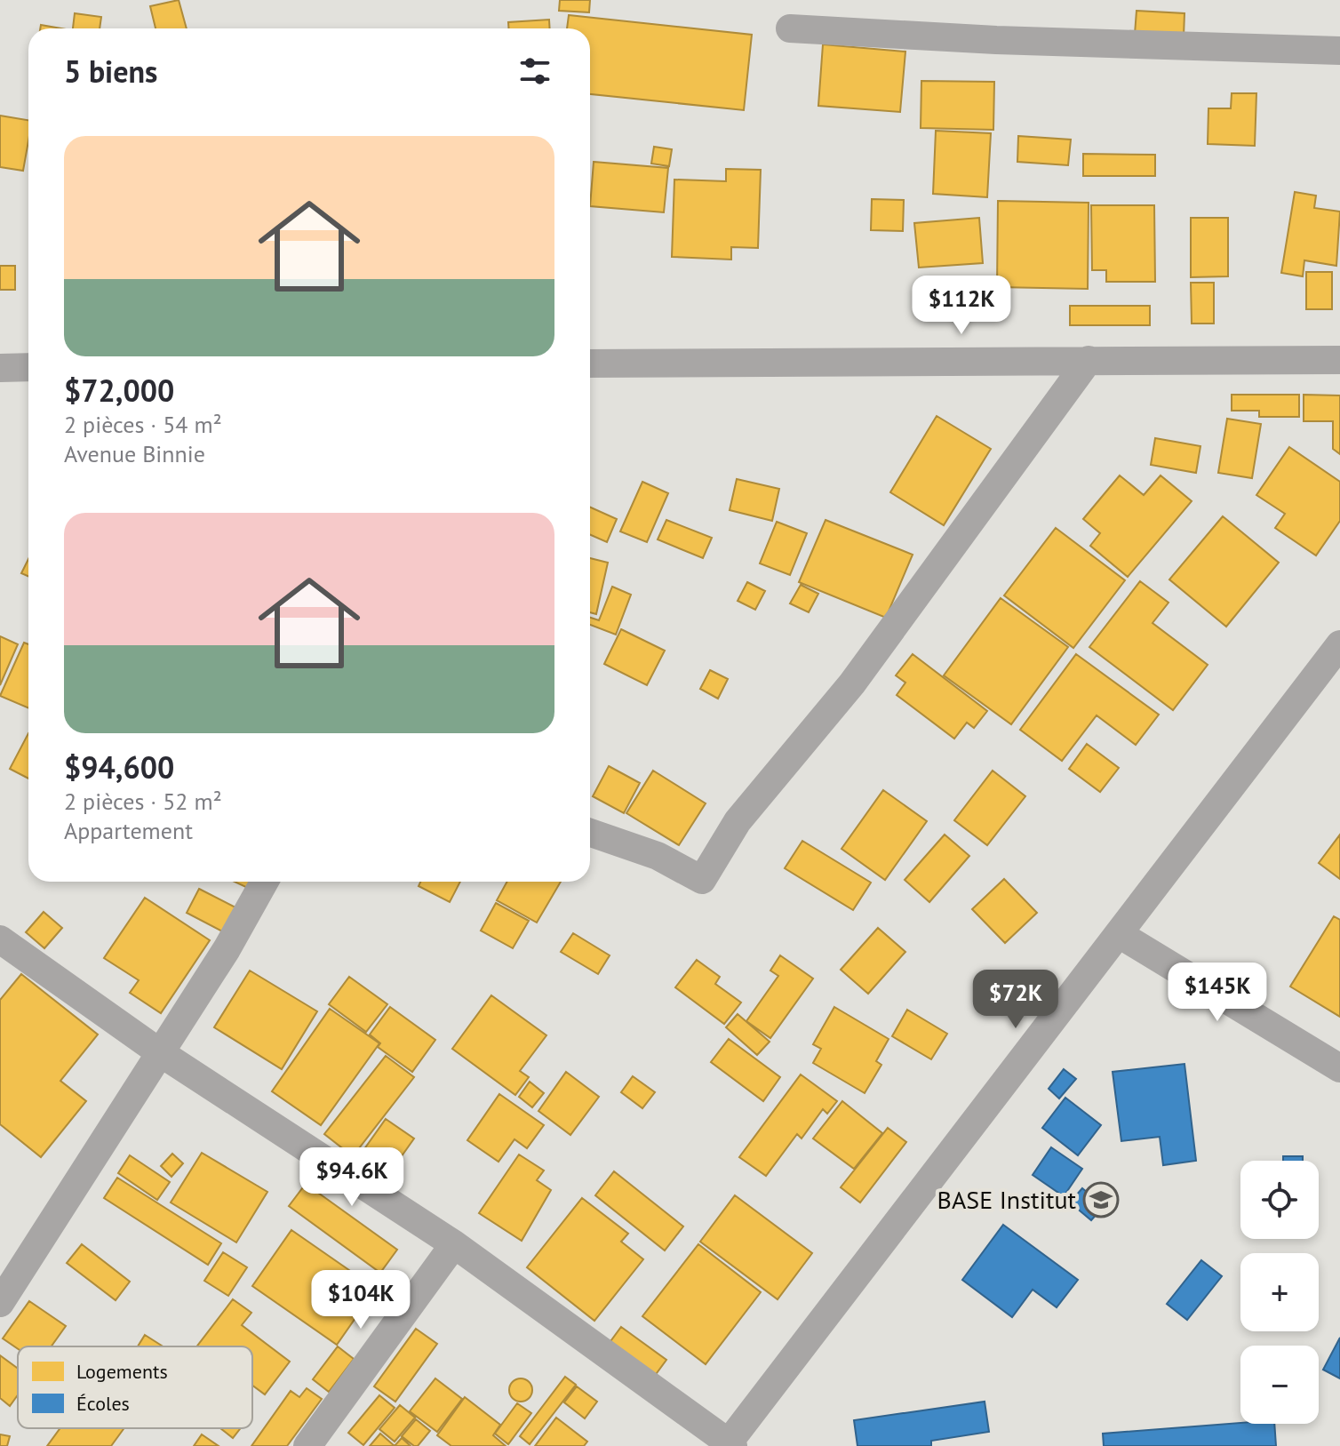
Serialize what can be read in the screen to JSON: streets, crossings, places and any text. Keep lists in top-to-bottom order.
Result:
{
  "places": {
    "school or university": ["BASE Institut"]
  },
  "legend": ["Logements", "Écoles"],
  "page": {
    "heading": "5 biens",
    "list": [
      {
        "name": "$72,000",
        "note": "2 pièces · 54 m² · Avenue Binnie"
      },
      {
        "name": "$94,600",
        "note": "2 pièces · 52 m² · Appartement"
      }
    ],
    "price": [
      "$112K",
      "$145K",
      "$72K",
      "$94.6K",
      "$104K"
    ],
    "map_buttons": ["+", "−"]
  }
}
